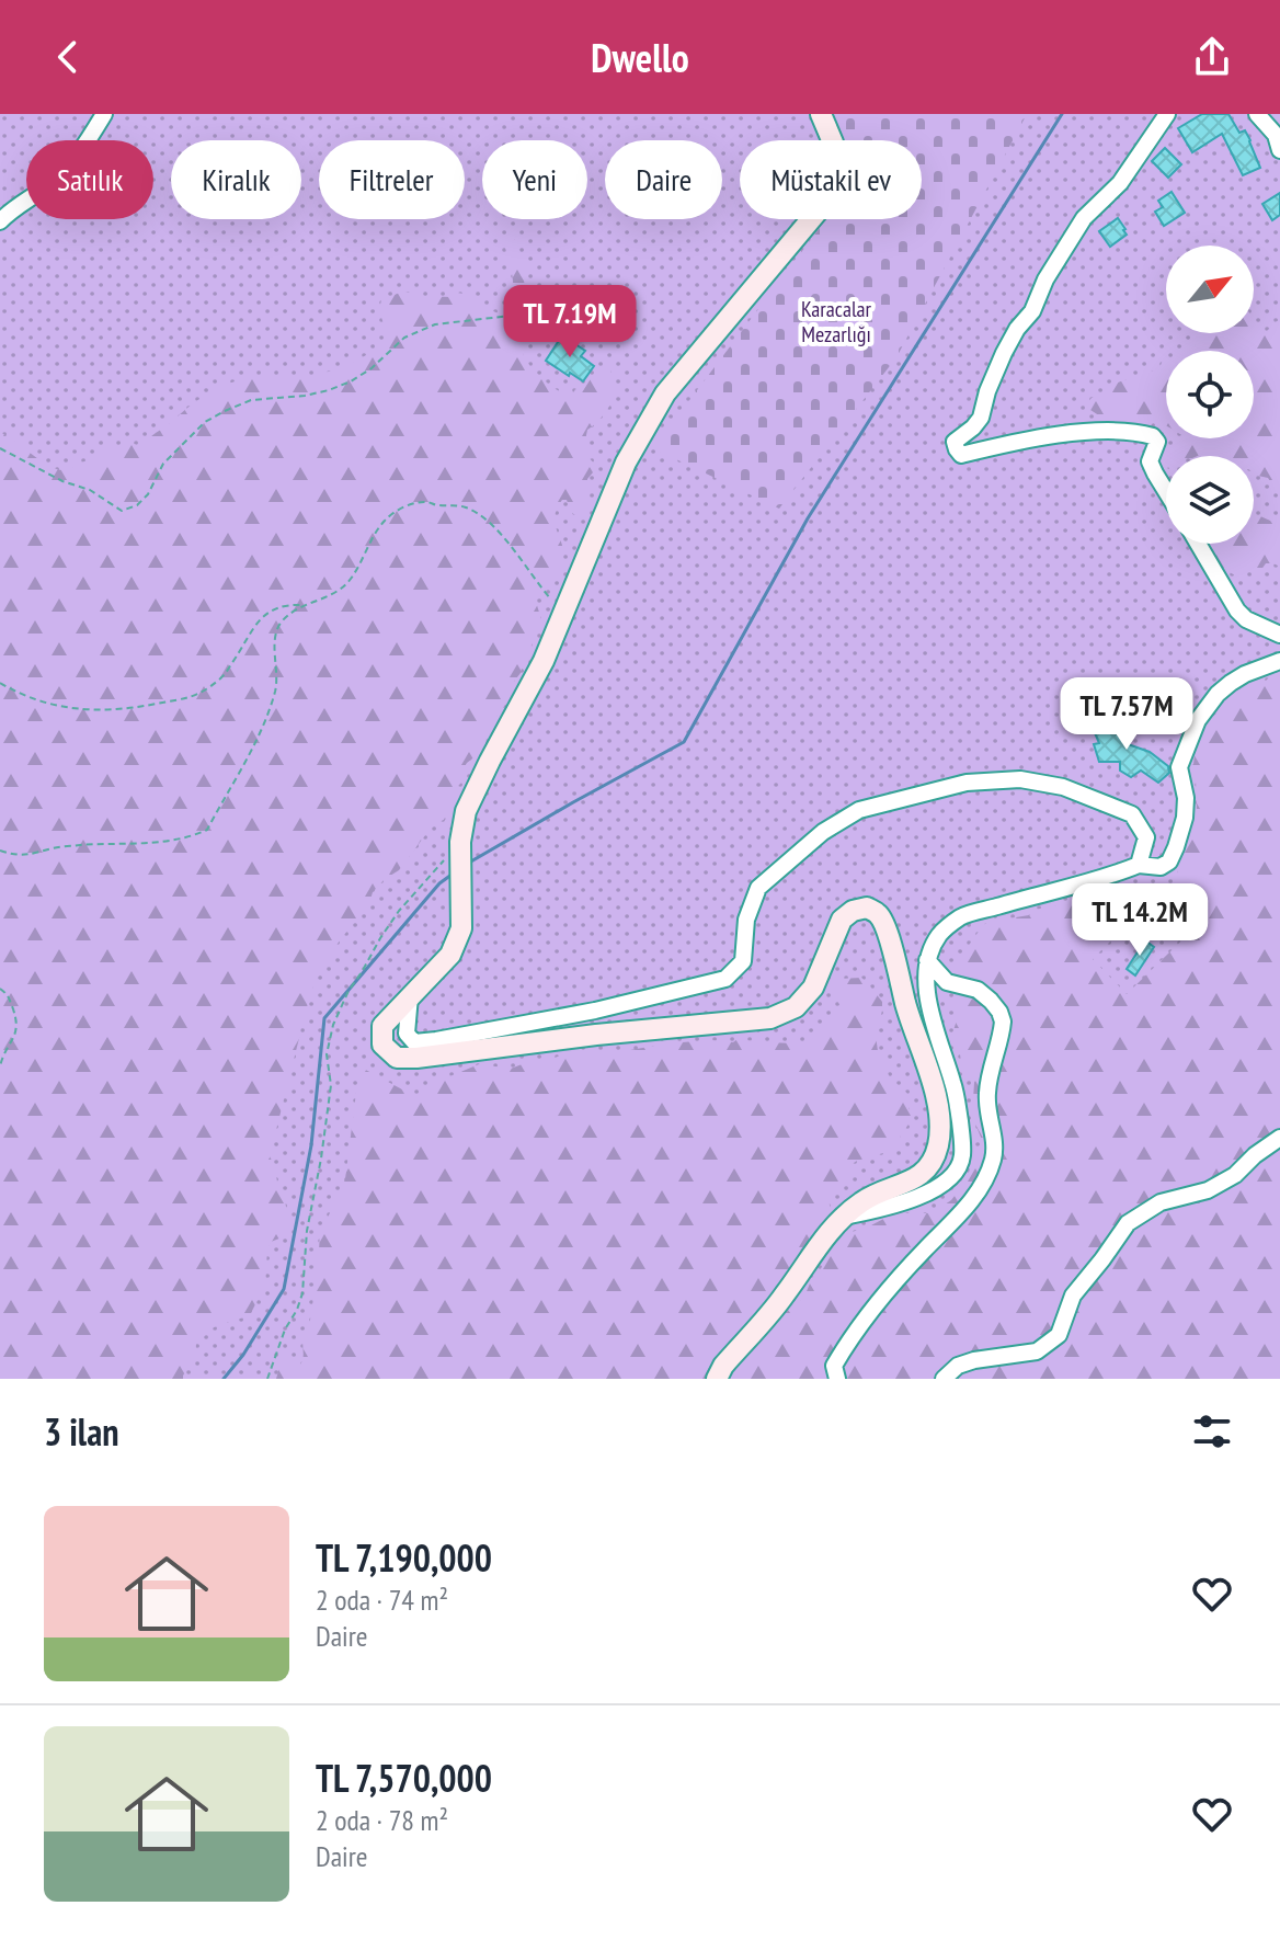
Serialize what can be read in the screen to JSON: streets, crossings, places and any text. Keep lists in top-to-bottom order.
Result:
{
  "parks": ["Karacalar Mezarlığı"],
  "north": "top right",
  "page": {
    "header": "Dwello",
    "chip": [
      "Satılık",
      "Kiralık",
      "Filtreler",
      "Yeni",
      "Daire",
      "Müstakil ev"
    ],
    "price": ["TL 7.19M", "TL 7.57M", "TL 14.2M"],
    "heading": "3 ilan",
    "list": [
      {
        "name": "TL 7,190,000",
        "note": "2 oda · 74 m² · Daire"
      },
      {
        "name": "TL 7,570,000",
        "note": "2 oda · 78 m² · Daire"
      }
    ]
  }
}
